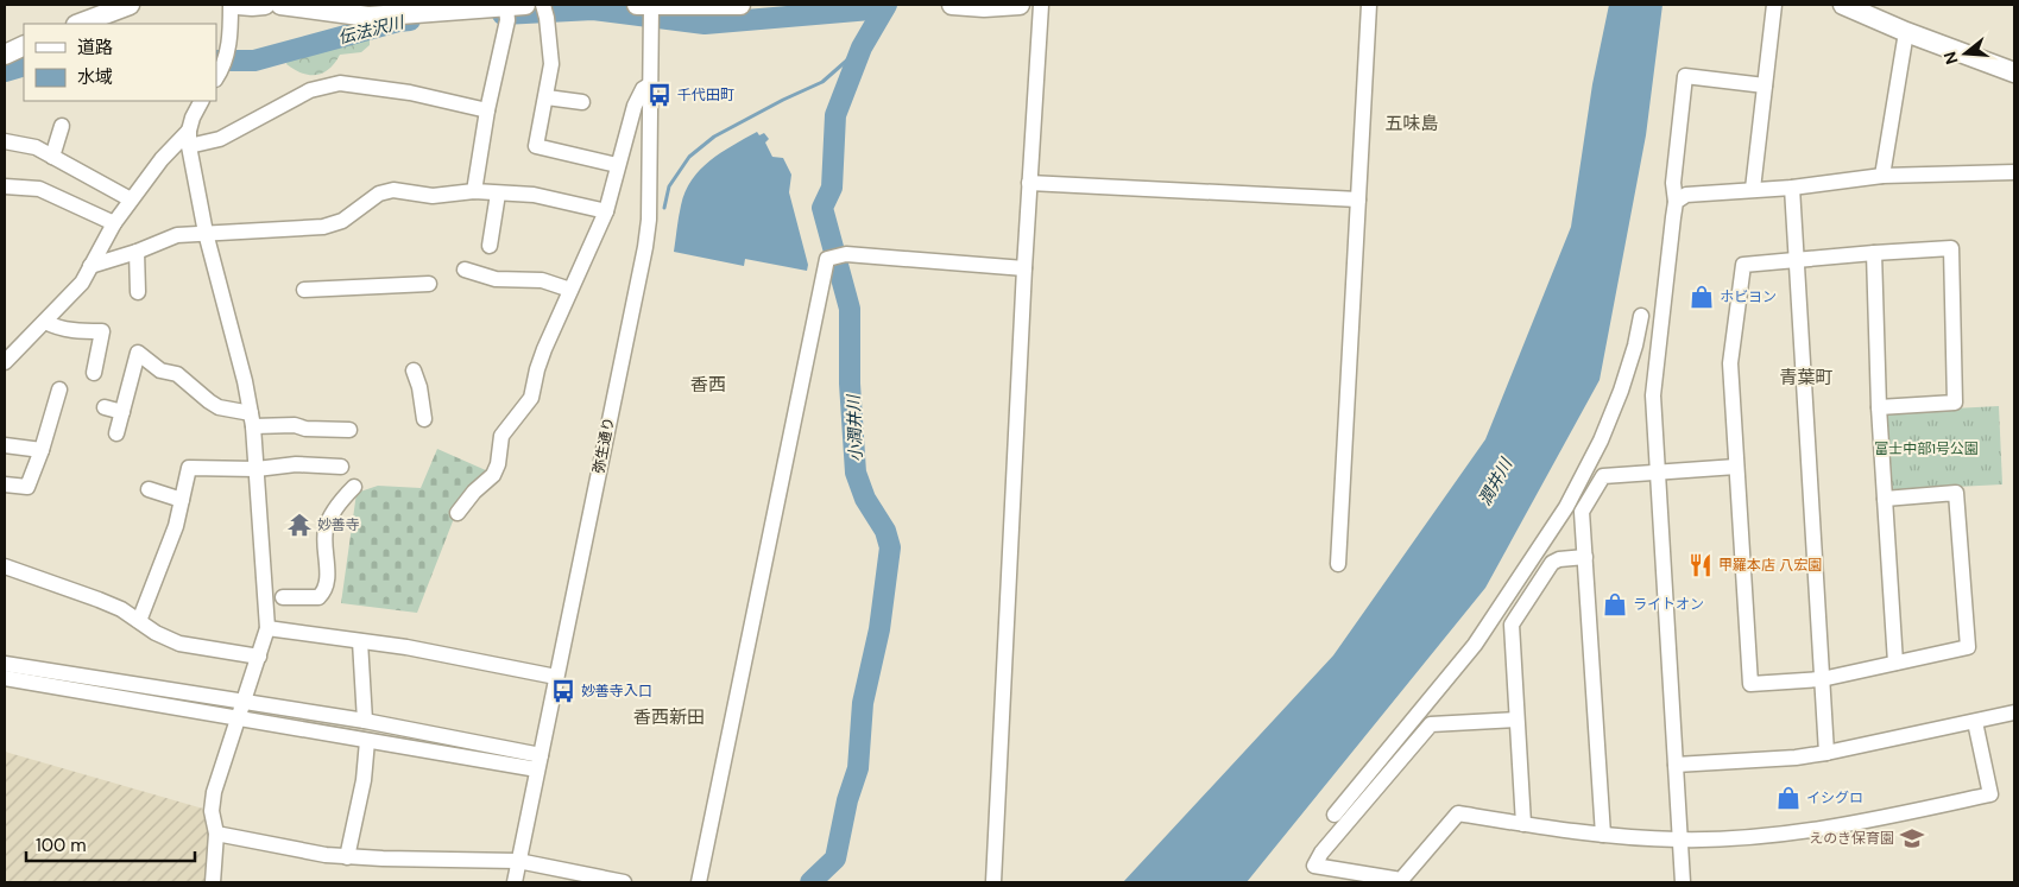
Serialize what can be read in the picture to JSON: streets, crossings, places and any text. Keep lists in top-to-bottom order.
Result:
{
  "streets": {
    "street": ["弥生通り"]
  },
  "districts": [
    "五味島",
    "青葉町",
    "香西",
    "香西新田"
  ],
  "water": ["伝法沢川", "小潤井川", "潤井川"],
  "parks": ["富士中部1号公園"],
  "places": {
    "bus stop": ["千代田町", "妙善寺入口"],
    "shop": ["ホビヨン", "ライトオン", "イシグロ"],
    "temple": ["妙善寺"],
    "restaurant": ["甲羅本店 八宏園"],
    "school or university": ["えのき保育園"]
  },
  "legend": ["道路", "水域"],
  "scale_bar": "100 m",
  "north": "left"
}
